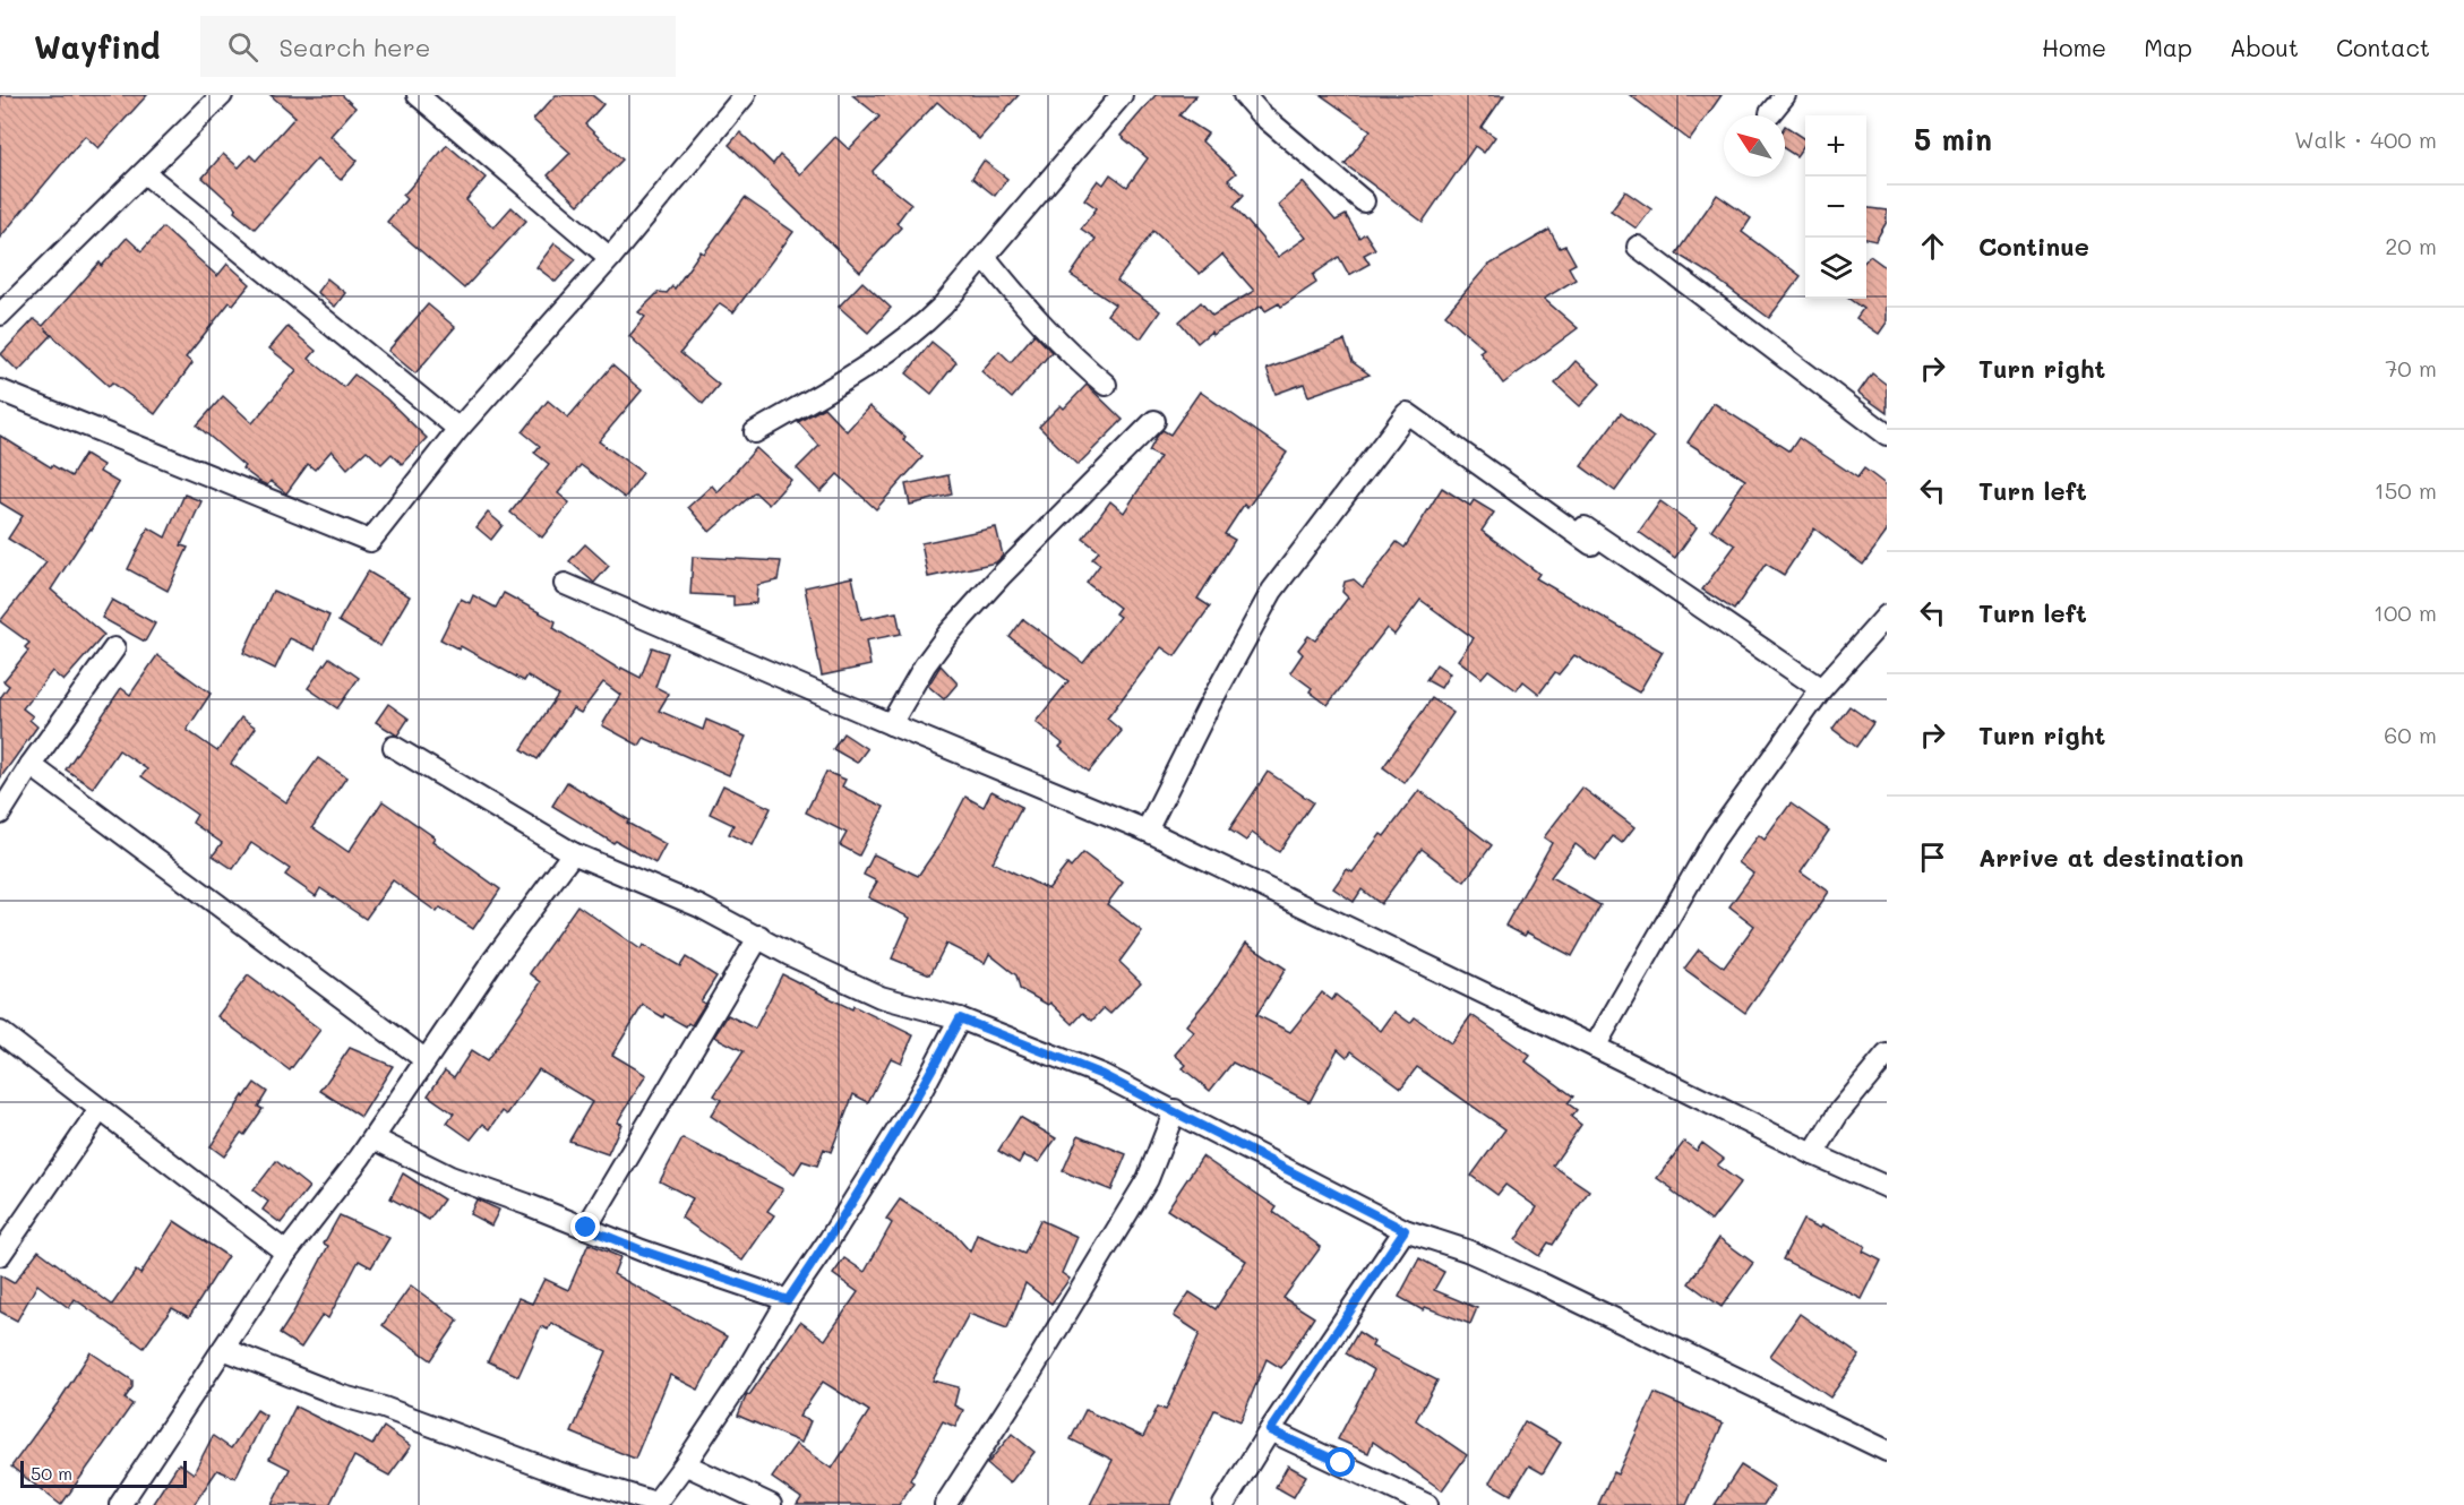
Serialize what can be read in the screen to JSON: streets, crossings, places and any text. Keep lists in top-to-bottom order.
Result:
{
  "scale_bar": "50 m",
  "north": "top left",
  "page": {
    "header": "Wayfind",
    "search": "Search here",
    "nav": [
      "Home",
      "Map",
      "About",
      "Contact"
    ],
    "heading": ["5 min", "Walk · 400 m"],
    "map_buttons": ["+", "−"],
    "list": [
      ["Continue", "20 m"],
      ["Turn right", "70 m"],
      ["Turn left", "150 m"],
      ["Turn left", "100 m"],
      ["Turn right", "60 m"],
      "Arrive at destination"
    ],
    "scale": "50 m"
  }
}
